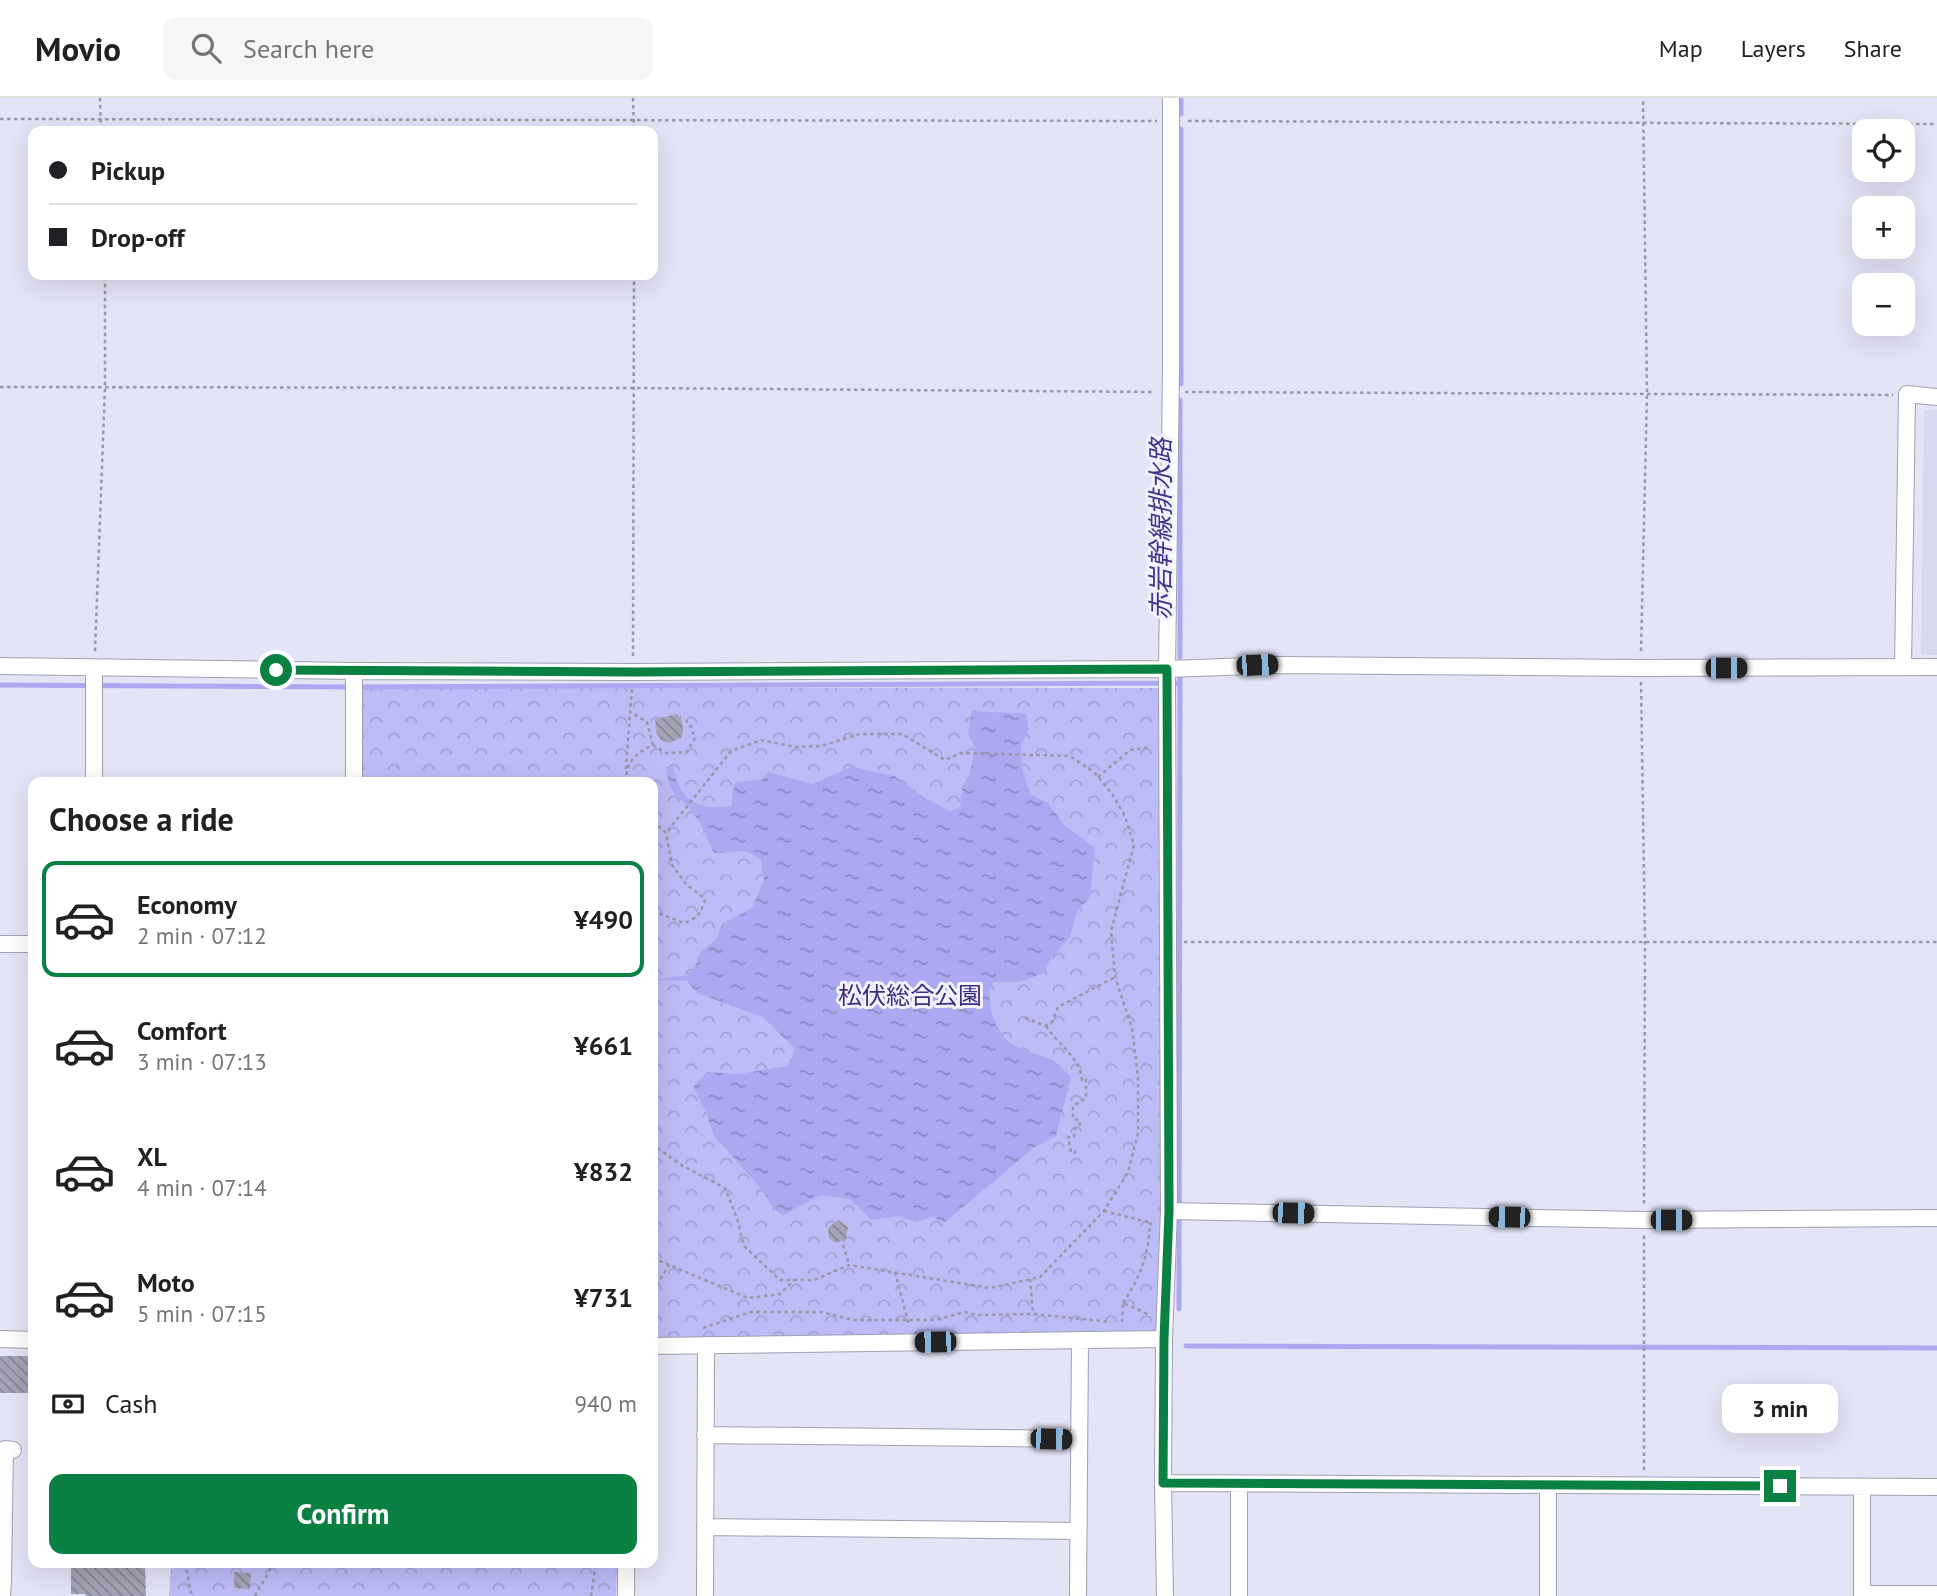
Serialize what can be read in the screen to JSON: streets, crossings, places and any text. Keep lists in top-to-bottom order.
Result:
{
  "water": ["赤岩幹線排水路"],
  "parks": ["松伏総合公園"],
  "page": {
    "header": "Movio",
    "search": "Search here",
    "nav": ["Map", "Layers", "Share"],
    "map_buttons": ["+", "−"],
    "banner": ["Pickup", "Drop-off"],
    "heading": "Choose a ride",
    "list": [
      {
        "name": "Economy",
        "note": "2 min · 07:12",
        "value": "¥490"
      },
      {
        "name": "Comfort",
        "note": "3 min · 07:13",
        "value": "¥661"
      },
      {
        "name": "XL",
        "note": "4 min · 07:14",
        "value": "¥832"
      },
      {
        "name": "Moto",
        "note": "5 min · 07:15",
        "value": "¥731"
      }
    ],
    "pay": ["Cash", "940 m"],
    "bubble": "3 min",
    "buttons": "Confirm"
  }
}
